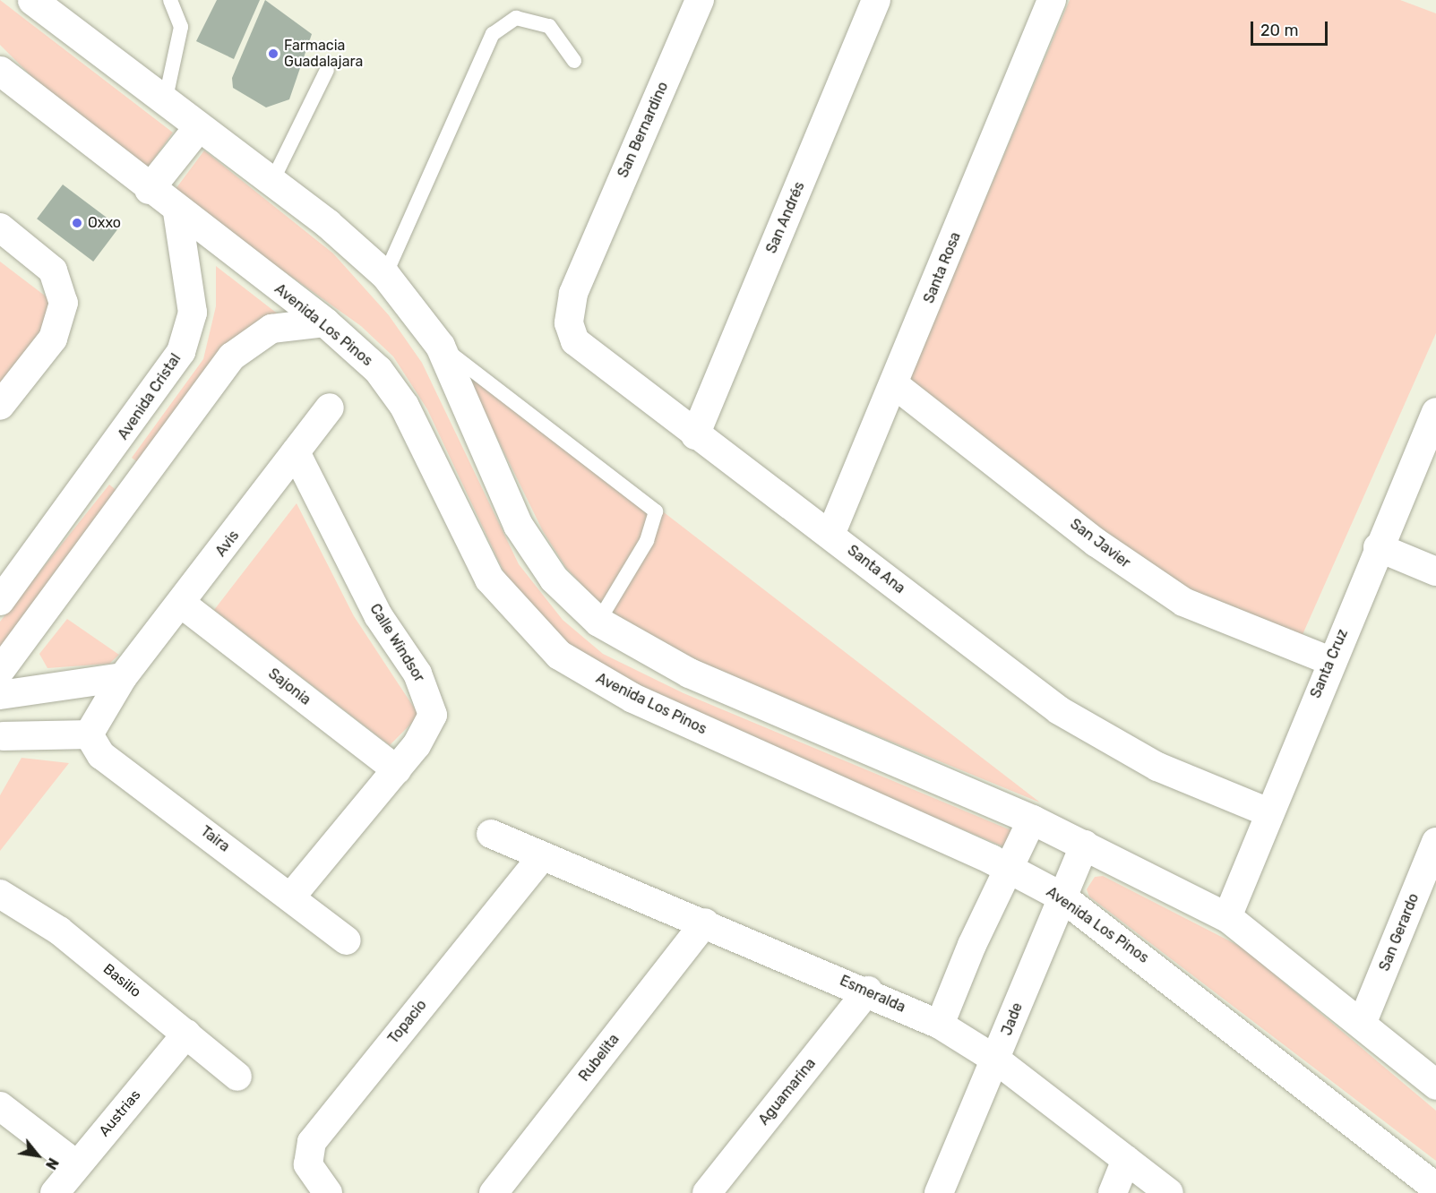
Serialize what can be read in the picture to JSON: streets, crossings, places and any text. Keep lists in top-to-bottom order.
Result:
{
  "streets": {
    "street": [
      "San Bernardino",
      "San Andrés",
      "Santa Rosa",
      "Avenida Los Pinos",
      "Avenida Cristal",
      "Avis",
      "San Javier",
      "Santa Ana",
      "Calle Windsor",
      "Santa Cruz",
      "Sajonia",
      "Taira",
      "San Gerardo",
      "Basilio",
      "Esmeralda",
      "Jade",
      "Topacio",
      "Rubelita",
      "Aguamarina",
      "Austrias"
    ]
  },
  "crossings": [
    ["San Bernardino", "Santa Ana"],
    ["San Andrés", "Santa Ana"],
    ["Santa Rosa", "San Javier"],
    ["Santa Rosa", "Santa Ana"],
    ["Avenida Los Pinos", "Avenida Cristal"],
    ["Avenida Los Pinos", "Jade"],
    ["Avis", "Calle Windsor"],
    ["Avis", "Sajonia"],
    ["Avis", "Taira"],
    ["San Javier", "Santa Cruz"],
    ["Santa Ana", "Santa Cruz"],
    ["Calle Windsor", "Sajonia"],
    ["Calle Windsor", "Taira"],
    ["Basilio", "Austrias"],
    ["Esmeralda", "Jade"],
    ["Esmeralda", "Topacio"],
    ["Esmeralda", "Rubelita"],
    ["Esmeralda", "Aguamarina"]
  ],
  "places": ["Farmacia Guadalajara", "Oxxo"],
  "scale_bar": "20 m",
  "north": "bottom right"
}
